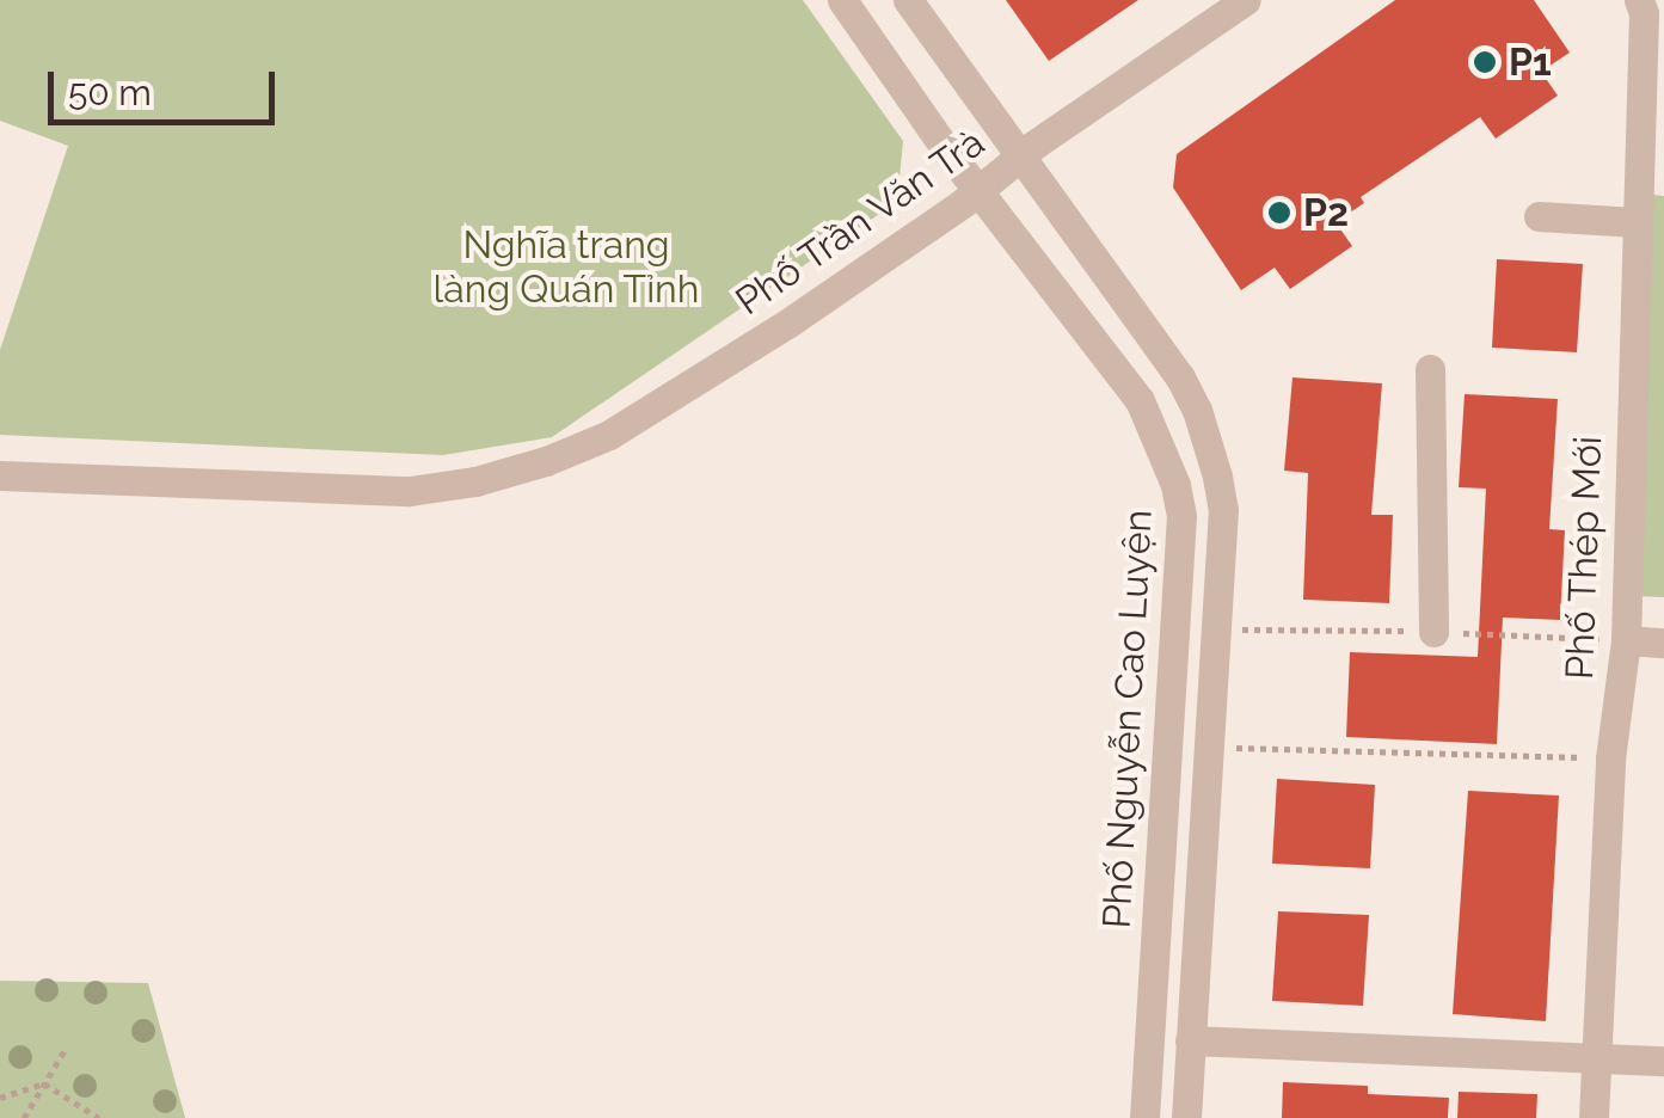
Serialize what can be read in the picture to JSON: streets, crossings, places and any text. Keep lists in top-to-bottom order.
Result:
{
  "streets": {
    "street": ["Phố Trần Văn Trà", "Phố Thép Mới", "Phố Nguyễn Cao Luyện"]
  },
  "crossings": [
    ["Phố Trần Văn Trà", "Phố Nguyễn Cao Luyện"]
  ],
  "parks": ["Nghĩa trang làng Quán Tỉnh"],
  "places": ["P1", "P2"],
  "scale_bar": "50 m"
}
